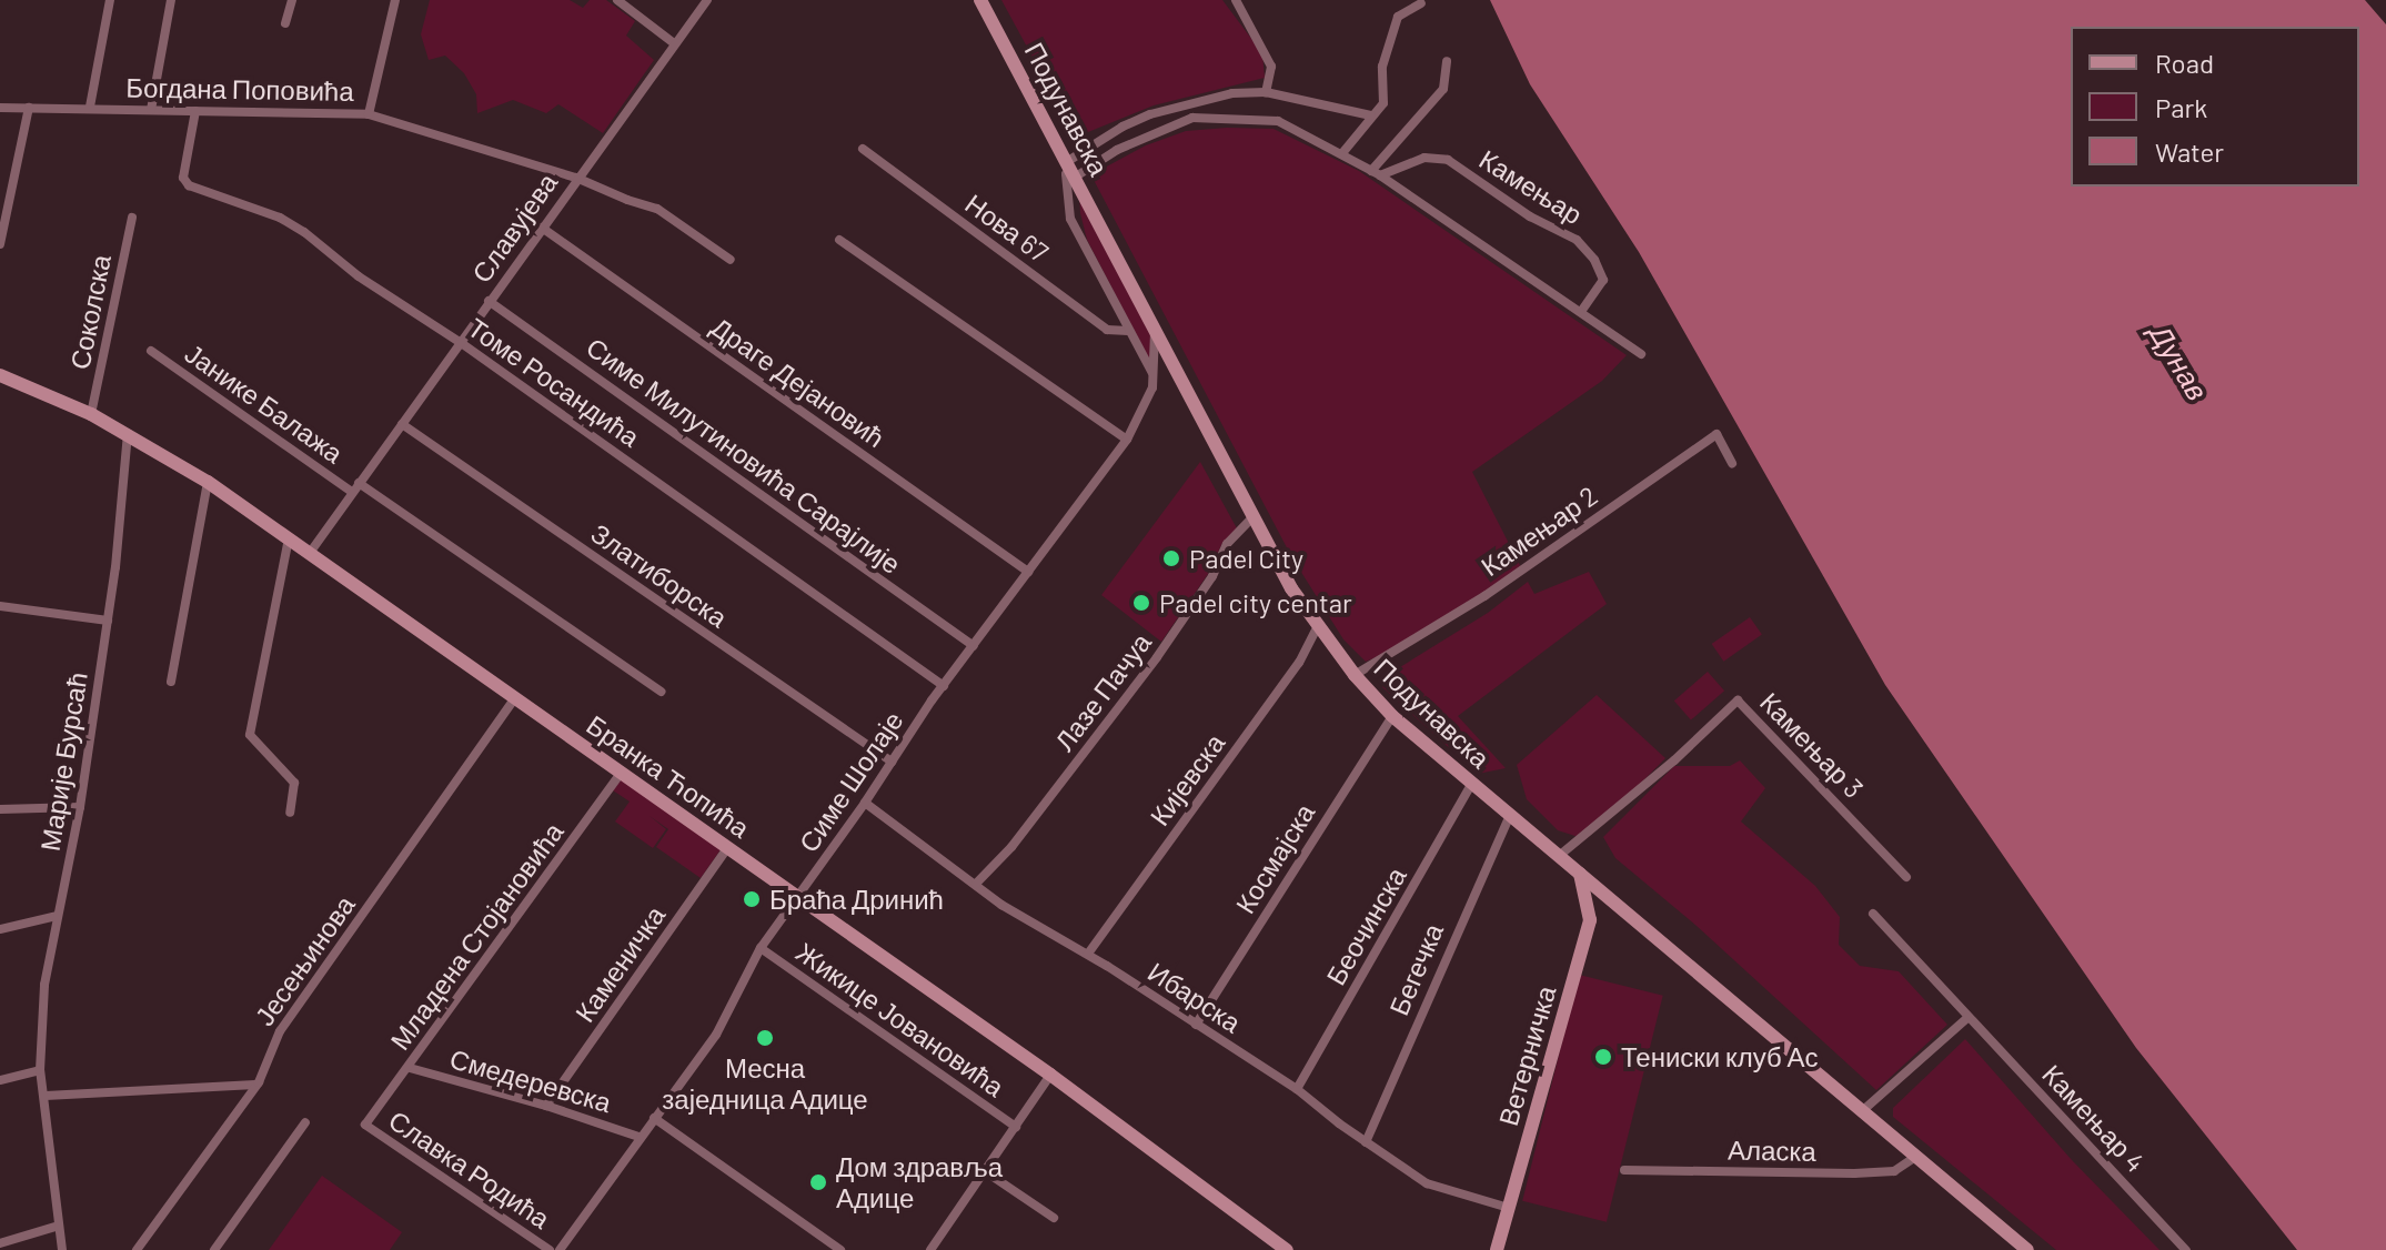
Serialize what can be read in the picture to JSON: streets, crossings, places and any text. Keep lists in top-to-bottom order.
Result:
{
  "streets": {
    "street": [
      "Богдана Поповића",
      "Подунавска",
      "Камењар",
      "Славујева",
      "Нова 67",
      "Соколска",
      "Томе Росандића",
      "Драге Дејановић",
      "Јанике Балажа",
      "Симе Милутиновића Сарајлије",
      "Камењар 2",
      "Златиборска",
      "Лазе Пачуа",
      "Камењар 3",
      "Марије Бурсаћ",
      "Бранка Ћопића",
      "Кијевска",
      "Симе Шолаје",
      "Космајска",
      "Беочинска",
      "Младена Стојановића",
      "Јесењинова",
      "Каменичка",
      "Бегечка",
      "Ибарска",
      "Жикице Јовановића",
      "Ветерничка",
      "Смедеревска",
      "Камењар 4",
      "Аласка",
      "Славка Родића"
    ]
  },
  "crossings": [
    ["Богдана Поповића", "Славујева"],
    ["Богдана Поповића", "Томе Росандића"],
    ["Подунавска", "Нова 67"],
    ["Подунавска", "Камењар 2"],
    ["Подунавска", "Лазе Пачуа"],
    ["Подунавска", "Камењар 3"],
    ["Подунавска", "Кијевска"],
    ["Подунавска", "Симе Шолаје"],
    ["Подунавска", "Космајска"],
    ["Подунавска", "Беочинска"],
    ["Подунавска", "Бегечка"],
    ["Подунавска", "Ветерничка"],
    ["Подунавска", "Аласка"],
    ["Славујева", "Томе Росандића"],
    ["Славујева", "Драге Дејановић"],
    ["Славујева", "Јанике Балажа"],
    ["Славујева", "Симе Милутиновића Сарајлије"],
    ["Славујева", "Златиборска"],
    ["Славујева", "Бранка Ћопића"],
    ["Нова 67", "Симе Шолаје"],
    ["Соколска", "Бранка Ћопића"],
    ["Томе Росандића", "Симе Шолаје"],
    ["Драге Дејановић", "Симе Шолаје"],
    ["Симе Милутиновића Сарајлије", "Симе Шолаје"],
    ["Златиборска", "Симе Шолаје"],
    ["Лазе Пачуа", "Ибарска"],
    ["Марије Бурсаћ", "Бранка Ћопића"],
    ["Бранка Ћопића", "Симе Шолаје"],
    ["Бранка Ћопића", "Младена Стојановића"],
    ["Бранка Ћопића", "Јесењинова"],
    ["Бранка Ћопића", "Каменичка"],
    ["Кијевска", "Ибарска"],
    ["Симе Шолаје", "Ибарска"],
    ["Симе Шолаје", "Жикице Јовановића"],
    ["Симе Шолаје", "Смедеревска"],
    ["Космајска", "Ибарска"],
    ["Беочинска", "Ибарска"],
    ["Младена Стојановића", "Смедеревска"],
    ["Младена Стојановића", "Славка Родића"],
    ["Каменичка", "Смедеревска"],
    ["Бегечка", "Ибарска"],
    ["Ибарска", "Ветерничка"]
  ],
  "water": ["Дунав"],
  "places": [
    "Padel City",
    "Padel city centar",
    "Браћа Дринић",
    "Месна заједница Адице",
    "Тениски клуб Ас",
    "Дом здравља Адице"
  ],
  "legend": ["Road", "Park", "Water"]
}
